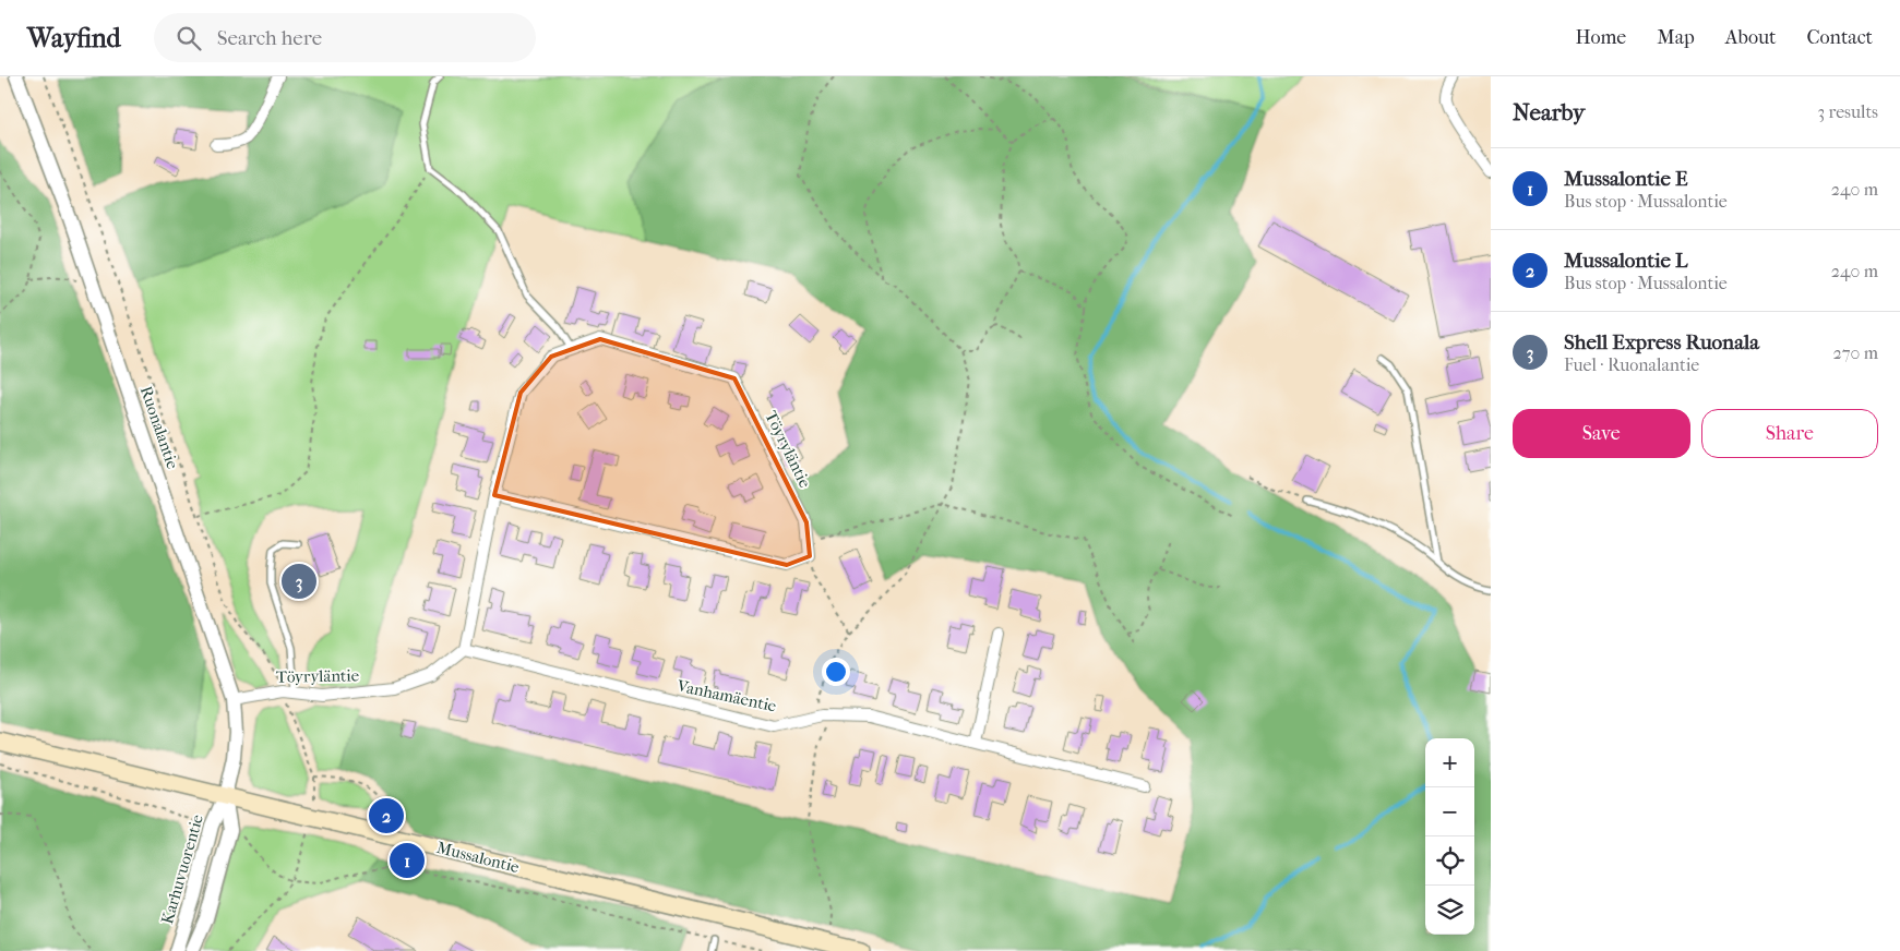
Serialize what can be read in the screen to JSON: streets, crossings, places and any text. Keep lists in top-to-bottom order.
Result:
{
  "streets": {
    "main road": ["Mussalontie"],
    "street": [
      "Ruonalantie",
      "Töyryläntie",
      "Vanhamäentie",
      "Karhuvuorentie"
    ]
  },
  "crossings": [
    ["Ruonalantie", "Töyryläntie"],
    ["Ruonalantie", "Mussalontie"],
    ["Ruonalantie", "Karhuvuorentie"],
    ["Töyryläntie", "Vanhamäentie"],
    ["Mussalontie", "Karhuvuorentie"]
  ],
  "page": {
    "header": "Wayfind",
    "search": "Search here",
    "nav": [
      "Home",
      "Map",
      "About",
      "Contact"
    ],
    "heading": ["Nearby", "3 results"],
    "list": [
      {
        "mark": "1",
        "name": "Mussalontie E",
        "note": "Bus stop · Mussalontie",
        "value": "240 m"
      },
      {
        "mark": "2",
        "name": "Mussalontie L",
        "note": "Bus stop · Mussalontie",
        "value": "240 m"
      },
      {
        "mark": "3",
        "name": "Shell Express Ruonala",
        "note": "Fuel · Ruonalantie",
        "value": "270 m"
      }
    ],
    "buttons": ["Save", "Share"],
    "pins": ["3", "2", "1"],
    "map_buttons": ["+", "−"]
  }
}
